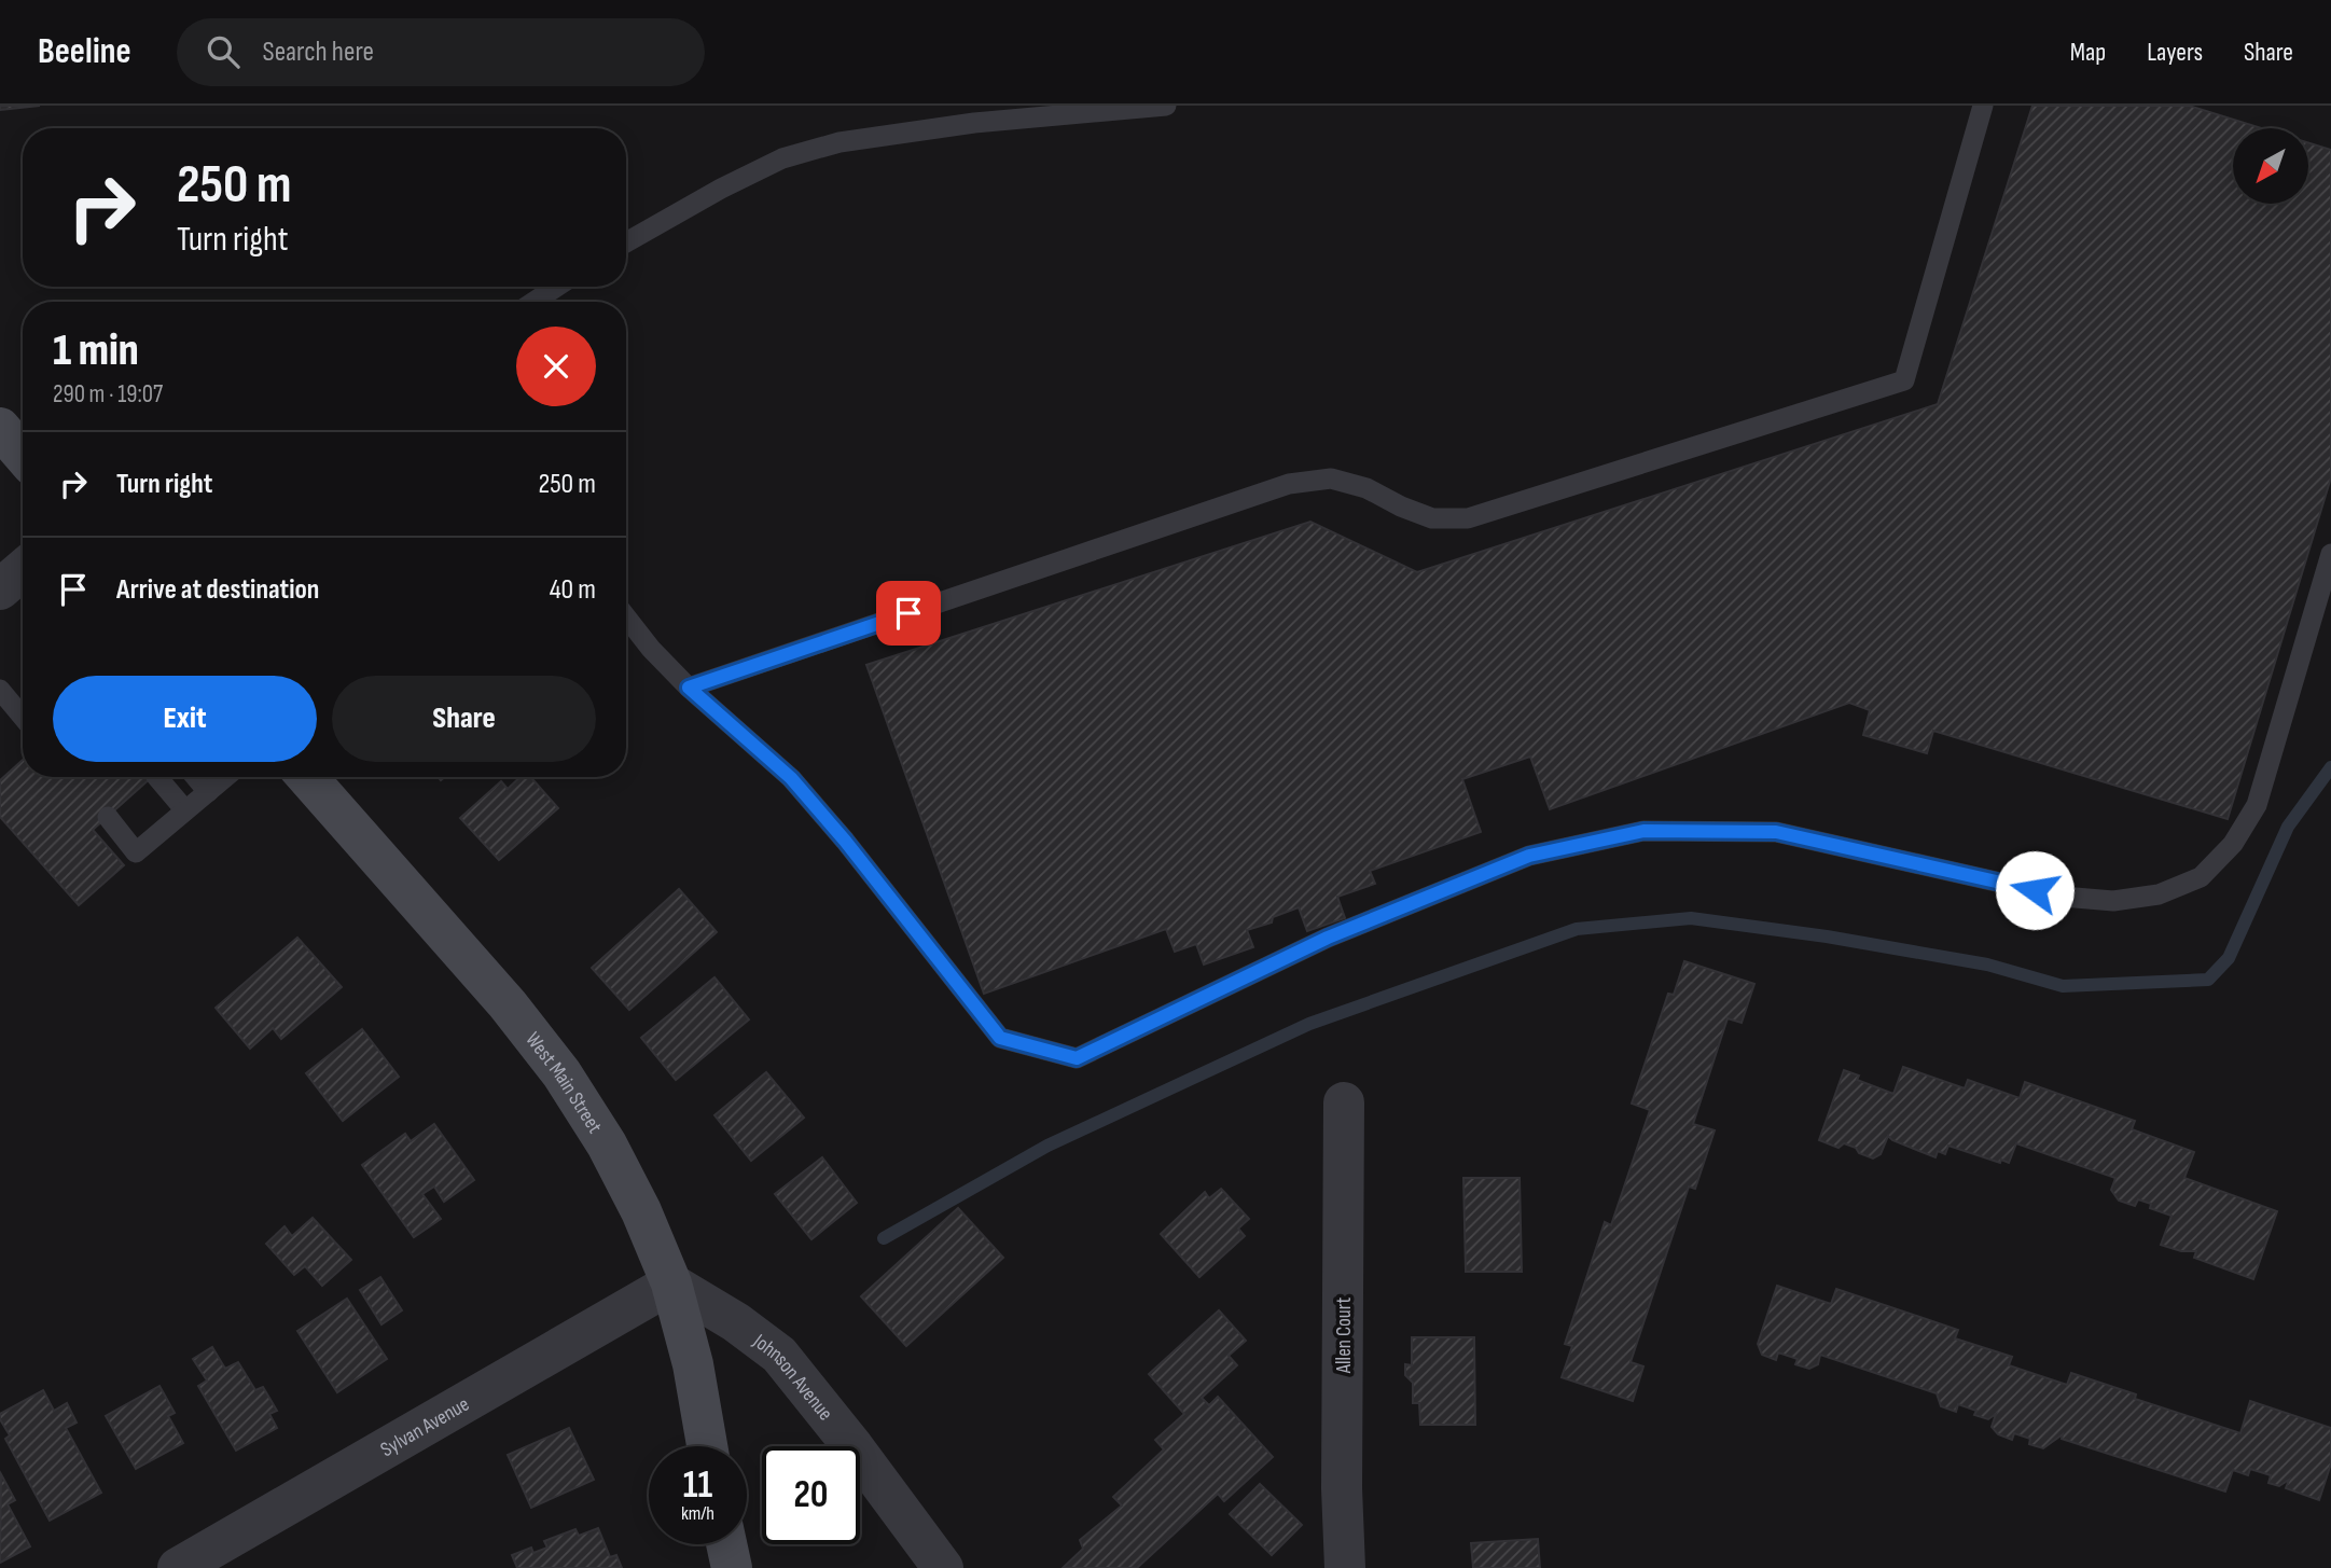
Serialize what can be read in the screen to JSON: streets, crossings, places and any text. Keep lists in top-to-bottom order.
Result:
{
  "streets": {
    "main road": ["West Main Street"],
    "street": ["Allen Court", "Johnson Avenue", "Sylvan Avenue"]
  },
  "crossings": [
    ["West Main Street", "Johnson Avenue"],
    ["West Main Street", "Sylvan Avenue"],
    ["Johnson Avenue", "Sylvan Avenue"]
  ],
  "north": "bottom left",
  "page": {
    "header": "Beeline",
    "search": "Search here",
    "nav": ["Map", "Layers", "Share"],
    "turn": ["250 m", "Turn right"],
    "heading": ["1 min", "290 m · 19:07"],
    "list": [
      {
        "name": "Turn right",
        "value": "250 m"
      },
      {
        "name": "Arrive at destination",
        "value": "40 m"
      }
    ],
    "buttons": ["Exit", "Share"],
    "speed": "11 km/h",
    "limit": "20"
  }
}
